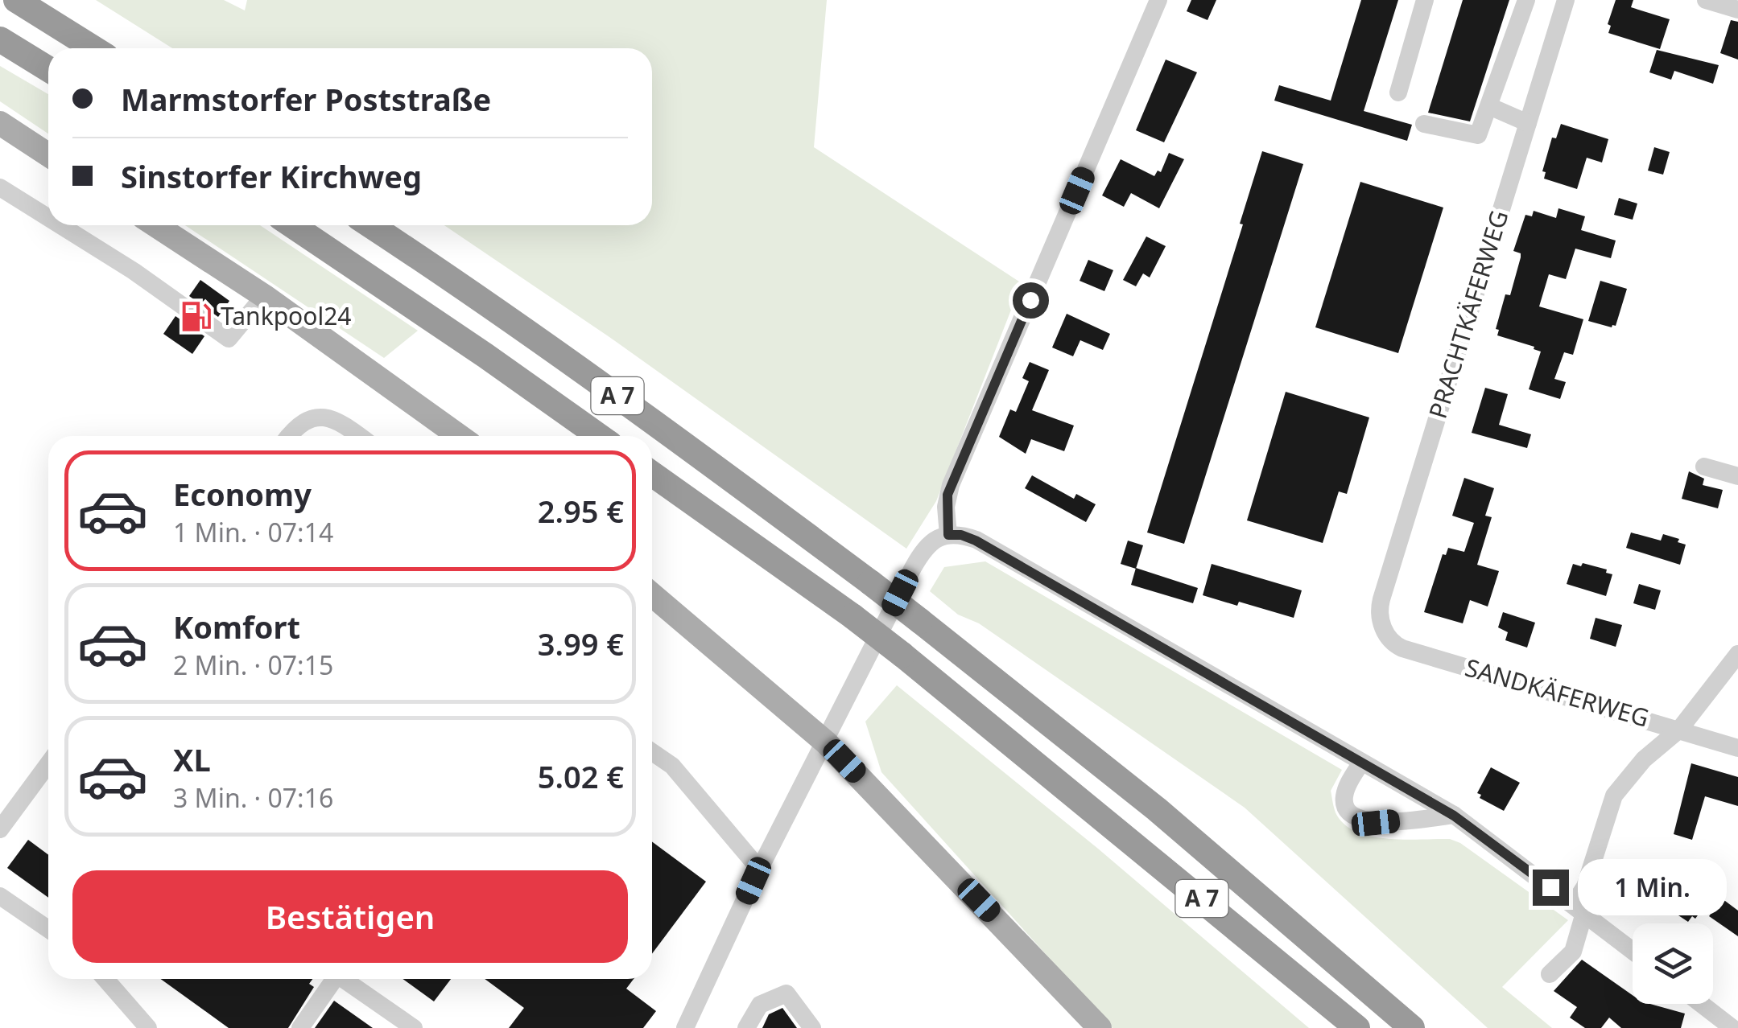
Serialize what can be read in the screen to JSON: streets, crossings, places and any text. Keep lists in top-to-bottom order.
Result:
{
  "streets": {
    "highway": ["A 7"],
    "street": ["PRACHTKÄFERWEG", "SANDKÄFERWEG"]
  },
  "crossings": [
    ["PRACHTKÄFERWEG", "SANDKÄFERWEG"]
  ],
  "places": {
    "fuel station": ["Tankpool24"]
  },
  "page": {
    "banner": ["Marmstorfer Poststraße", "Sinstorfer Kirchweg"],
    "list": [
      {
        "name": "Economy",
        "note": "1 Min. · 07:14",
        "value": "2.95 €"
      },
      {
        "name": "Komfort",
        "note": "2 Min. · 07:15",
        "value": "3.99 €"
      },
      {
        "name": "XL",
        "note": "3 Min. · 07:16",
        "value": "5.02 €"
      }
    ],
    "buttons": "Bestätigen",
    "bubble": "1 Min."
  }
}
